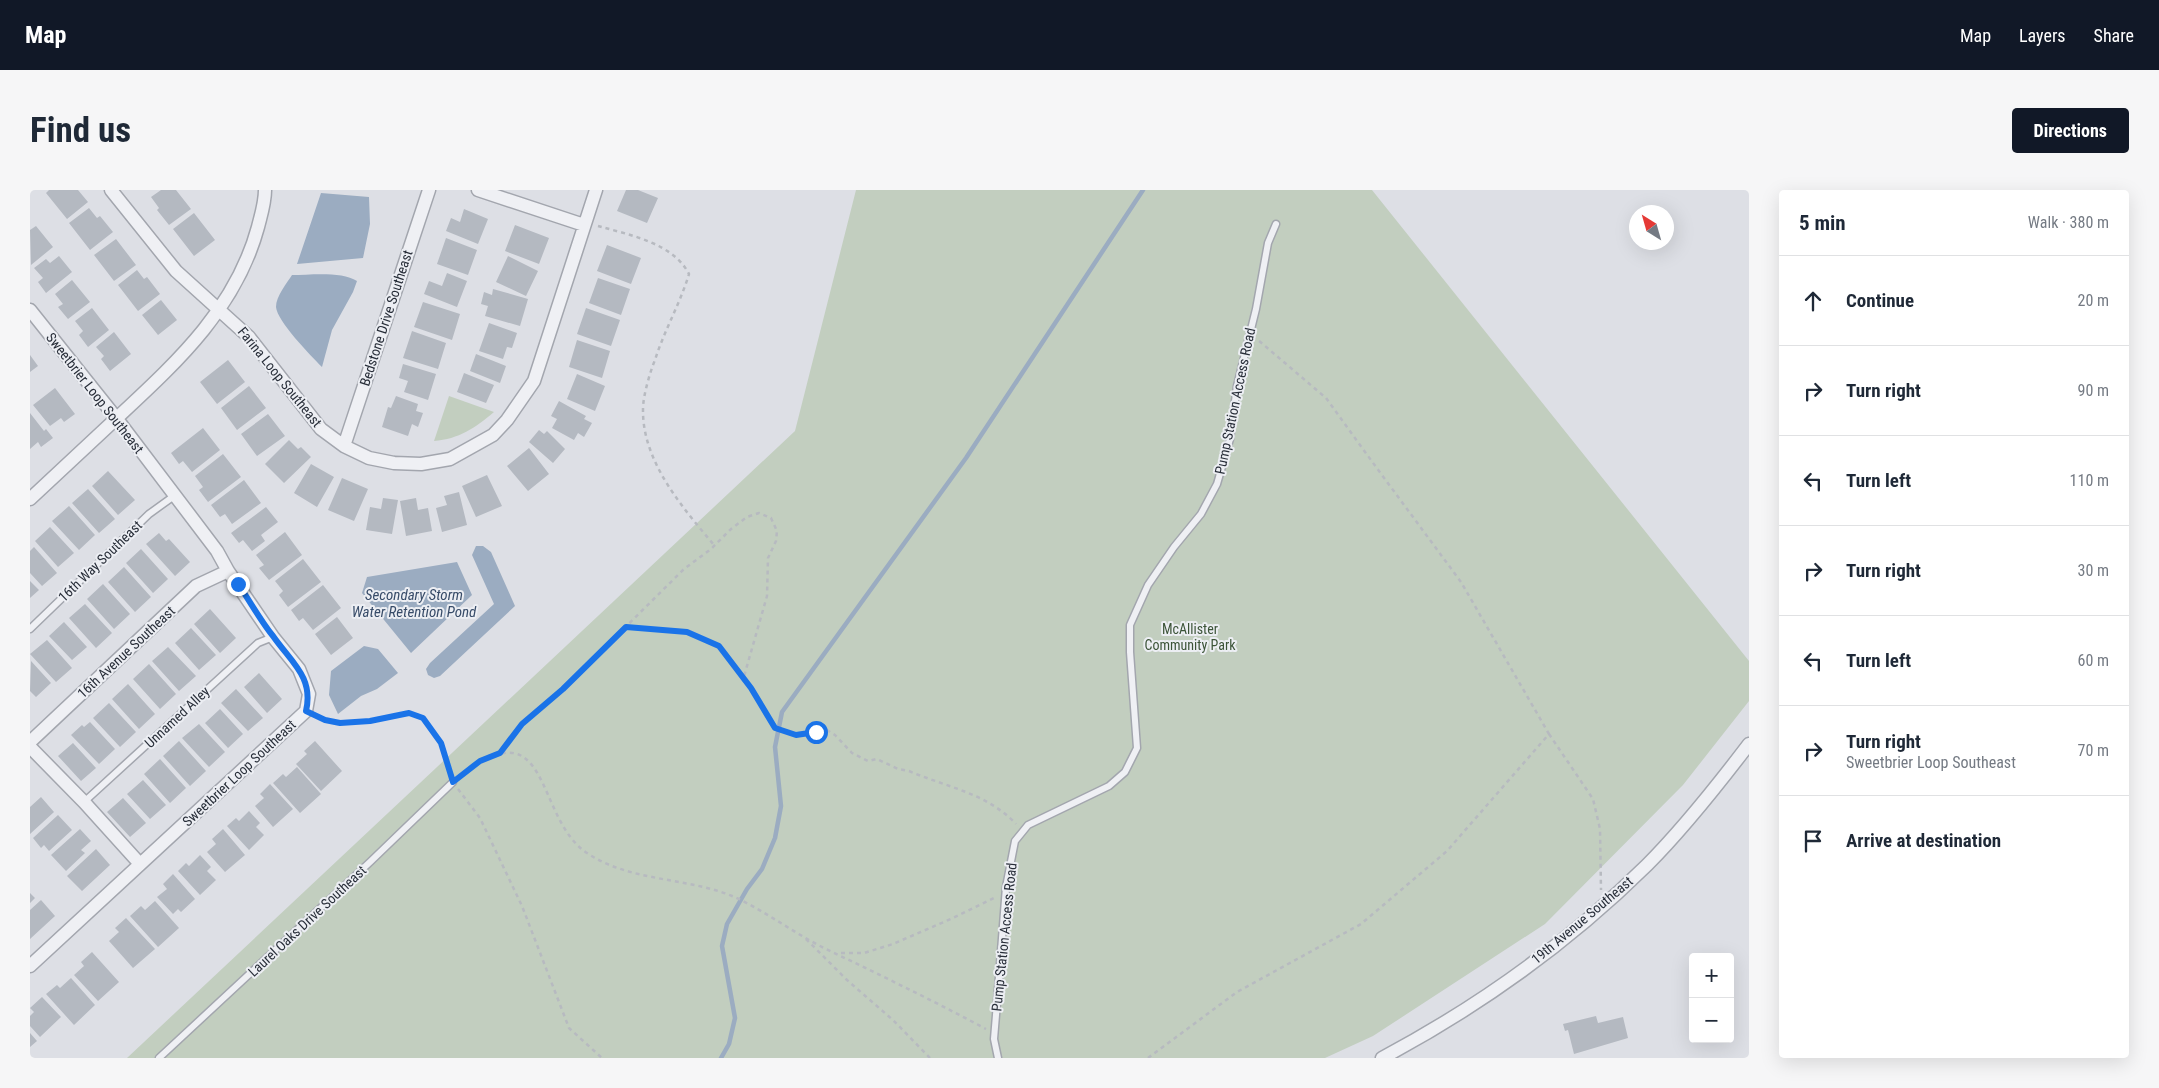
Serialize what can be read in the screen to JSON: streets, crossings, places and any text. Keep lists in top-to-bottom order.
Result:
{
  "streets": {
    "street": [
      "Bedstone Drive Southeast",
      "Farina Loop Southeast",
      "Sweetbrier Loop Southeast",
      "16th Avenue Southeast",
      "19th Avenue Southeast"
    ],
    "lane": [
      "Pump Station Access Road",
      "16th Way Southeast",
      "Unnamed Alley",
      "Laurel Oaks Drive Southeast"
    ]
  },
  "crossings": [
    ["Bedstone Drive Southeast", "Farina Loop Southeast"],
    ["Sweetbrier Loop Southeast", "16th Way Southeast"],
    ["Sweetbrier Loop Southeast", "16th Avenue Southeast"],
    ["Sweetbrier Loop Southeast", "Unnamed Alley"]
  ],
  "water": ["Secondary Storm Water Retention Pond"],
  "parks": ["McAllister Community Park"],
  "north": "top left",
  "page": {
    "header": "Map",
    "nav": ["Map", "Layers", "Share"],
    "buttons": "Directions",
    "title": "Find us",
    "heading": ["5 min", "Walk · 380 m"],
    "list": [
      ["Continue", "20 m"],
      ["Turn right", "90 m"],
      ["Turn left", "110 m"],
      ["Turn right", "30 m"],
      ["Turn left", "60 m"],
      ["Turn right", "Sweetbrier Loop Southeast", "70 m"],
      "Arrive at destination"
    ],
    "map_buttons": ["+", "−"]
  }
}
